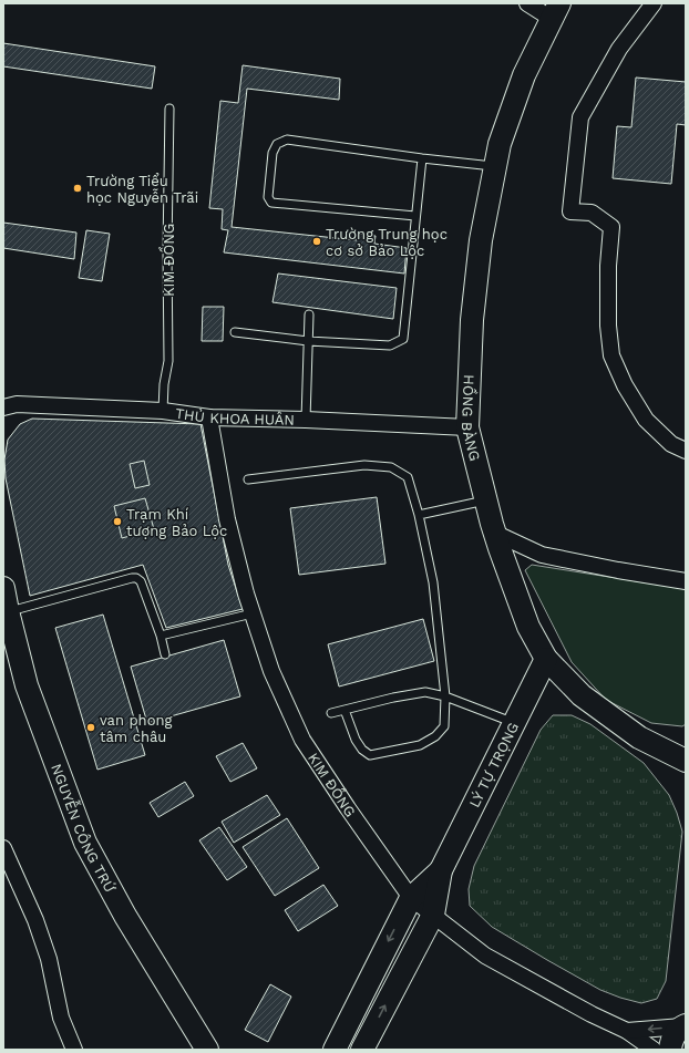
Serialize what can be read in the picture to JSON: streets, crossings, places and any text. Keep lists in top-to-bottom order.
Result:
{
  "streets": {
    "street": [
      "KIM ĐỒNG",
      "THỦ KHOA HUÂN",
      "HỒNG BÀNG",
      "LÝ TỰ TRỌNG",
      "NGUYỄN CÔNG TRỨ"
    ]
  },
  "crossings": [
    ["KIM ĐỒNG", "THỦ KHOA HUÂN"],
    ["KIM ĐỒNG", "LÝ TỰ TRỌNG"],
    ["THỦ KHOA HUÂN", "HỒNG BÀNG"],
    ["HỒNG BÀNG", "LÝ TỰ TRỌNG"]
  ],
  "places": [
    "Trường Tiểu học Nguyễn Trãi",
    "Trường Trung học cơ sở Bảo Lộc",
    "Trạm Khí tượng Bảo Lộc",
    "van phong tâm châu"
  ]
}
